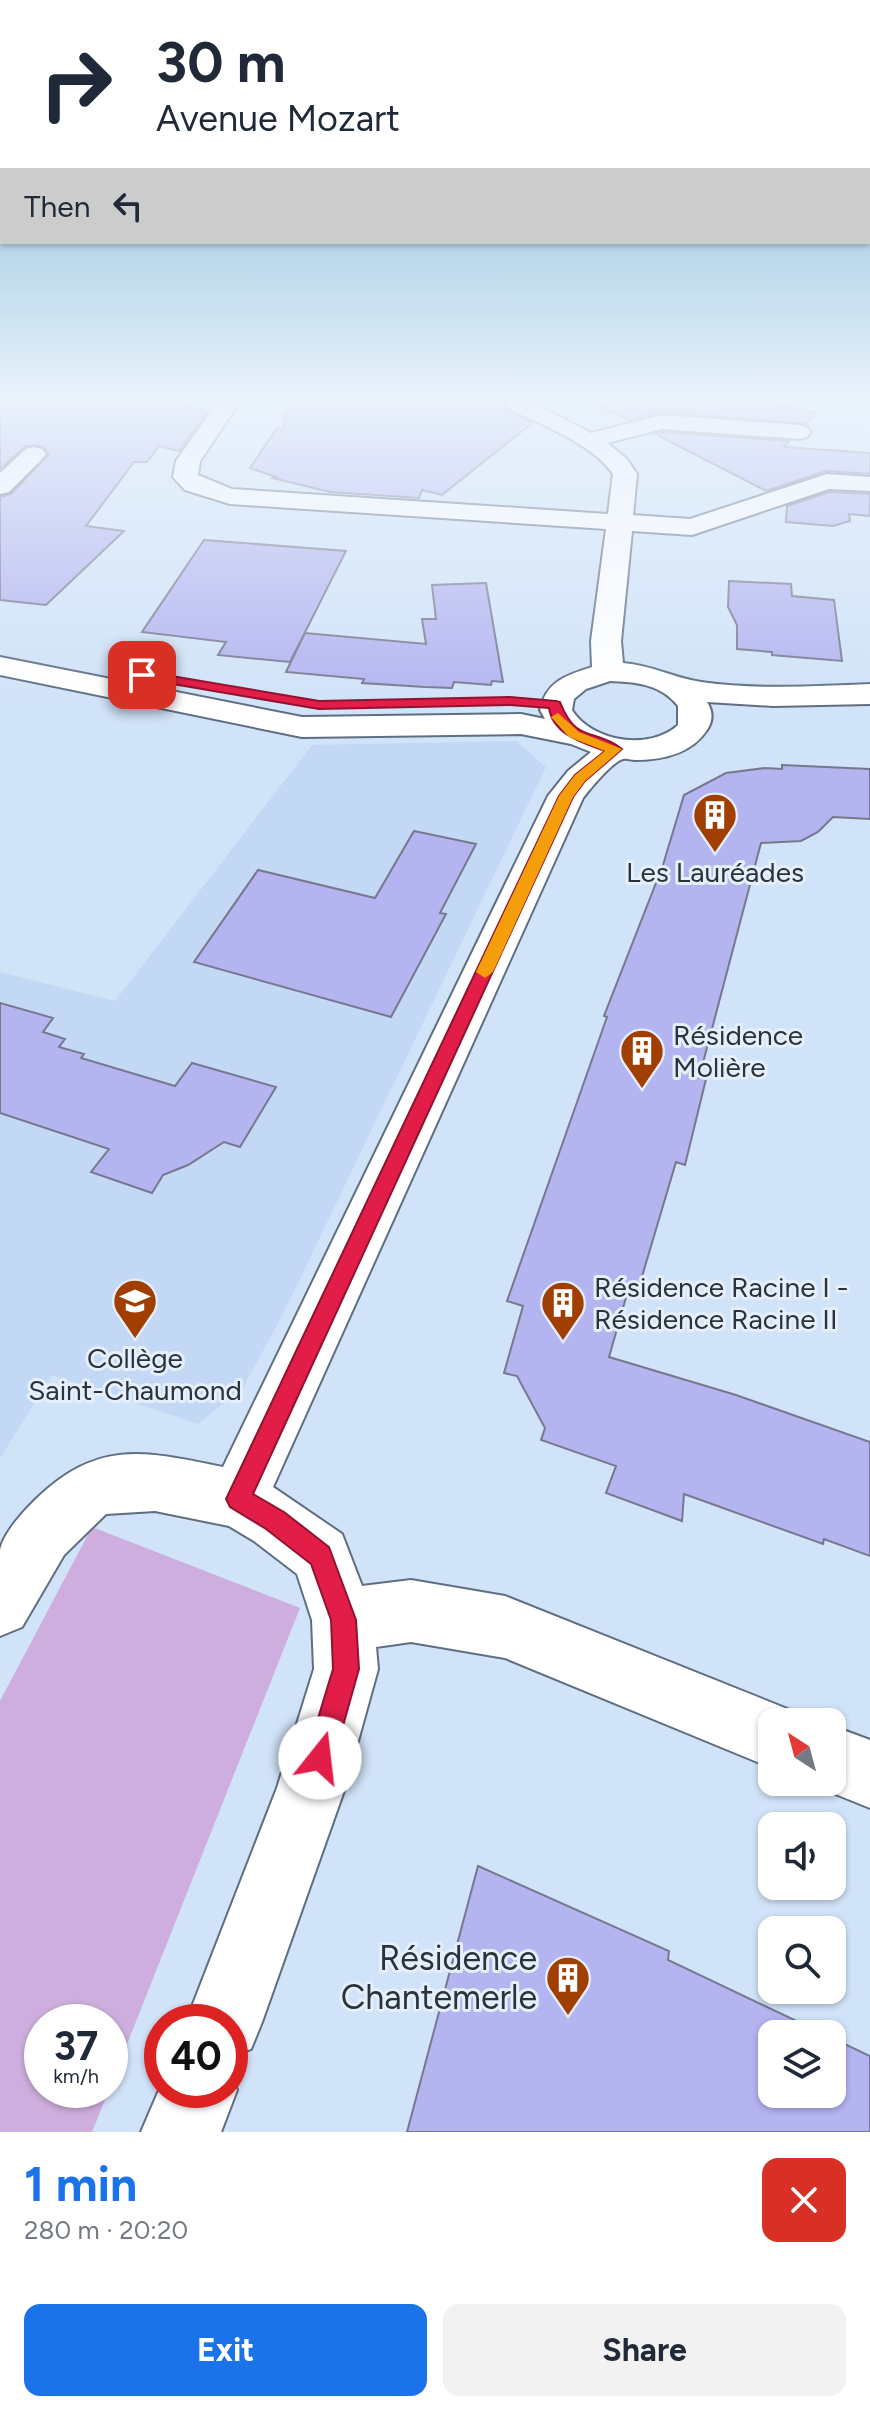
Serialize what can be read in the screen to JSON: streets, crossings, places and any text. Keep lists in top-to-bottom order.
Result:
{
  "places": {
    "building": [
      "Les Lauréades",
      "Résidence Molière",
      "Résidence Racine I - Résidence Racine II",
      "Résidence Chantemerle"
    ],
    "school or university": ["Collège Saint-Chaumond"]
  },
  "north": "top left",
  "page": {
    "turn": ["30 m", "Avenue Mozart"],
    "then": "Then",
    "speed": "37 km/h",
    "limit": "40",
    "heading": ["1 min", "280 m · 20:20"],
    "buttons": ["Exit", "Share"]
  }
}
